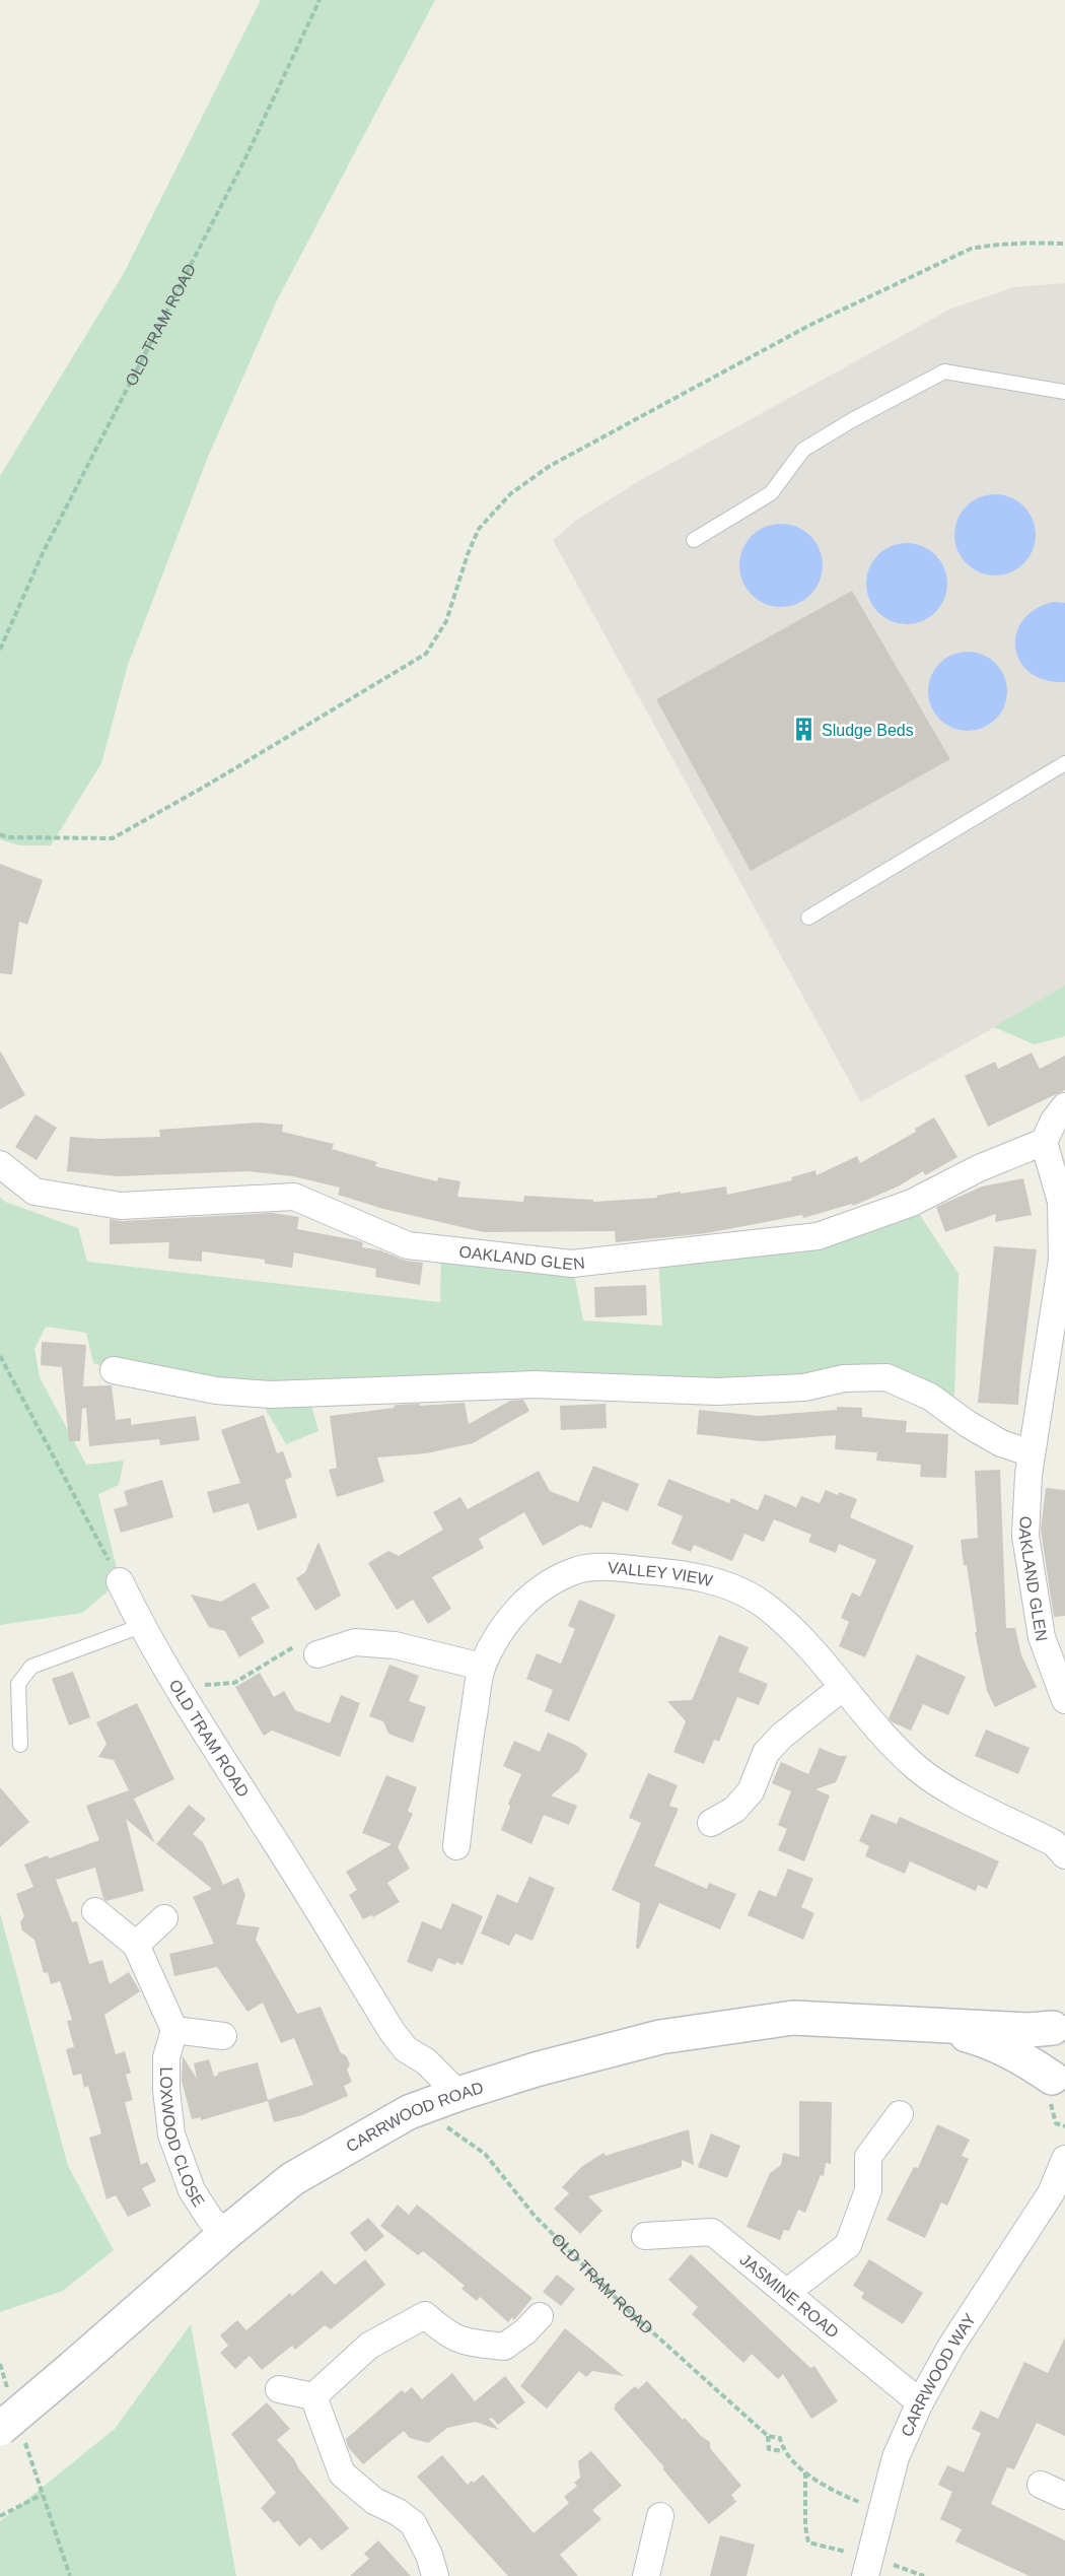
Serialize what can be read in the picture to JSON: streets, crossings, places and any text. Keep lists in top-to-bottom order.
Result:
{
  "streets": {
    "street": [
      "OLD TRAM ROAD",
      "OAKLAND GLEN",
      "VALLEY VIEW",
      "CARRWOOD ROAD",
      "LOXWOOD CLOSE",
      "JASMINE ROAD",
      "CARRWOOD WAY"
    ]
  },
  "crossings": [
    ["OLD TRAM ROAD", "CARRWOOD ROAD"],
    ["CARRWOOD ROAD", "LOXWOOD CLOSE"],
    ["JASMINE ROAD", "CARRWOOD WAY"]
  ],
  "places": {
    "building": ["Sludge Beds"]
  }
}
